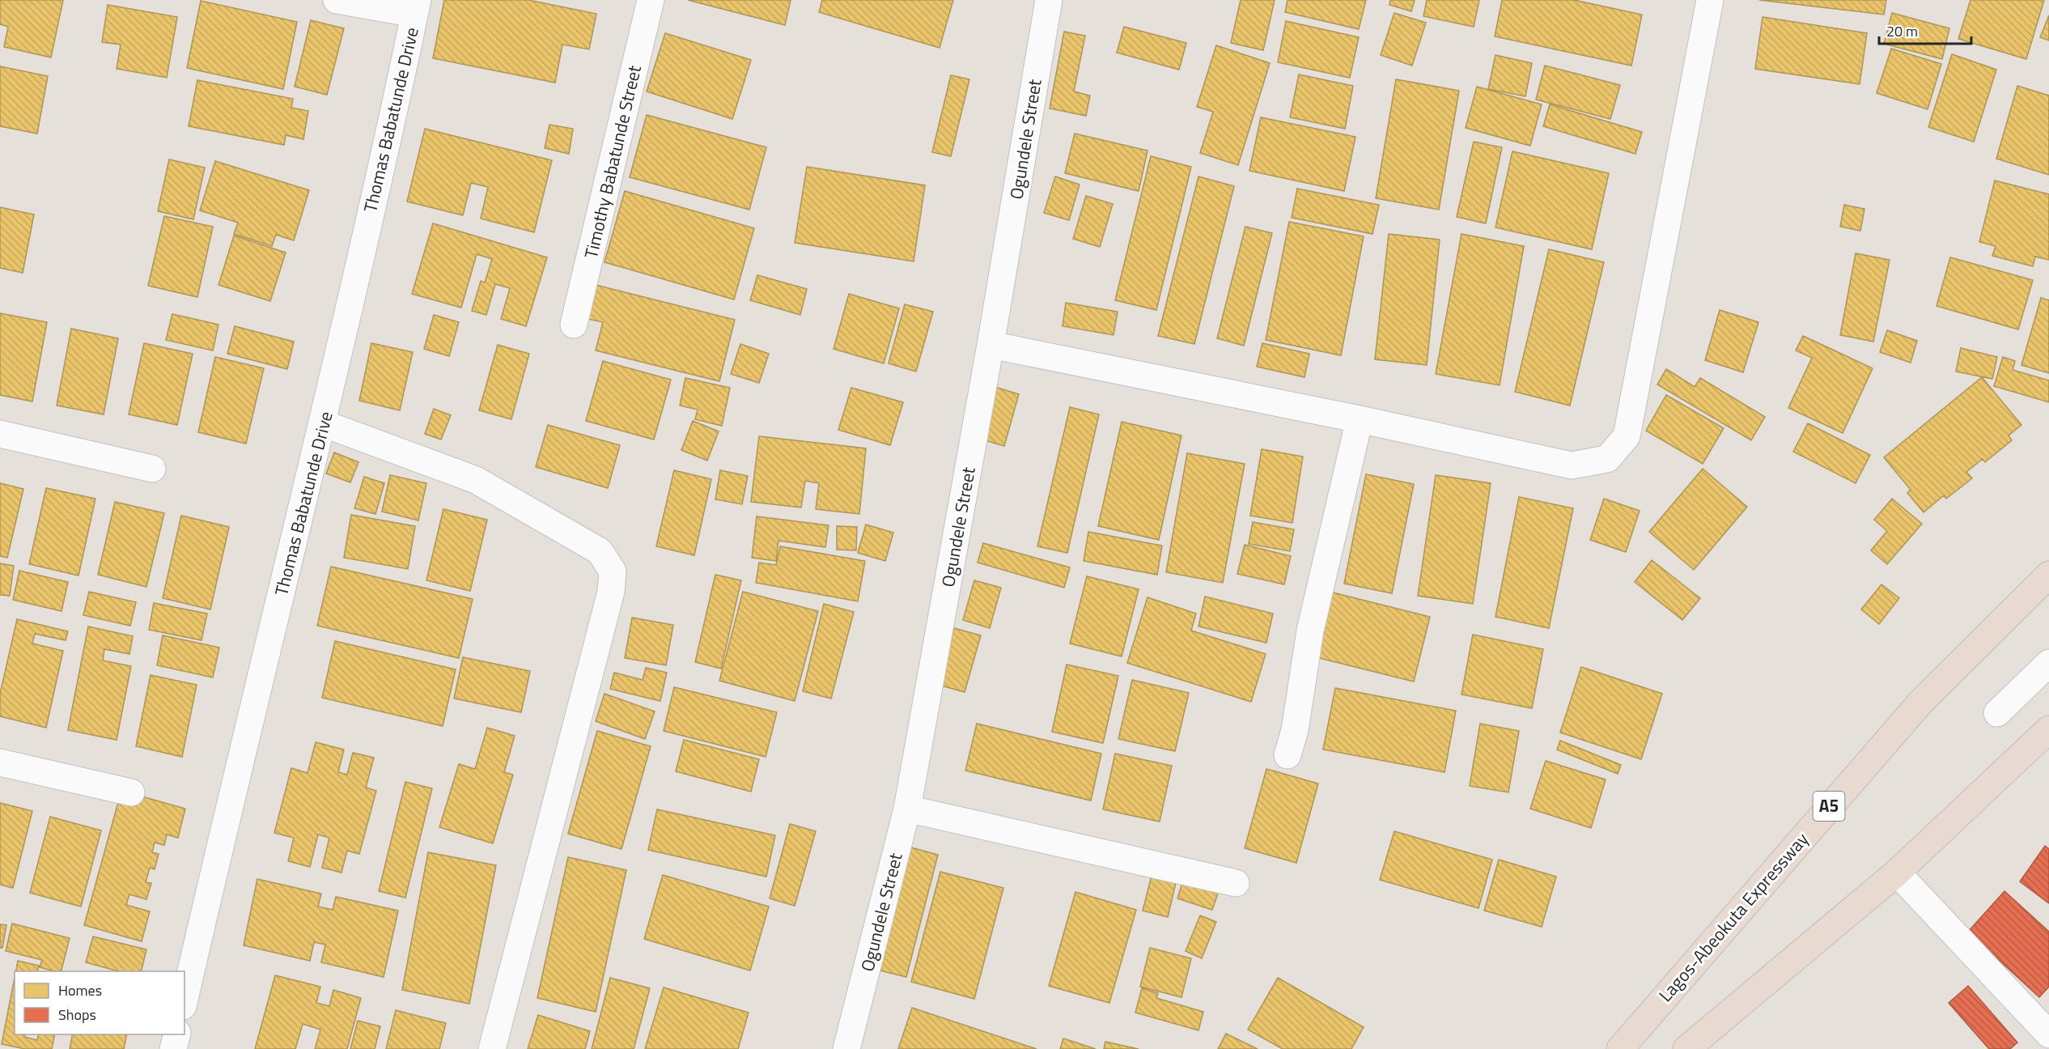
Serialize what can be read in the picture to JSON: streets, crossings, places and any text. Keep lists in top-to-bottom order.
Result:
{
  "streets": {
    "highway": ["A5", "Lagos-Abeokuta Expressway"],
    "street": ["Thomas Babatunde Drive", "Ogundele Street", "Timothy Babatunde Street"]
  },
  "legend": ["Homes", "Shops"],
  "scale_bar": "20 m"
}
